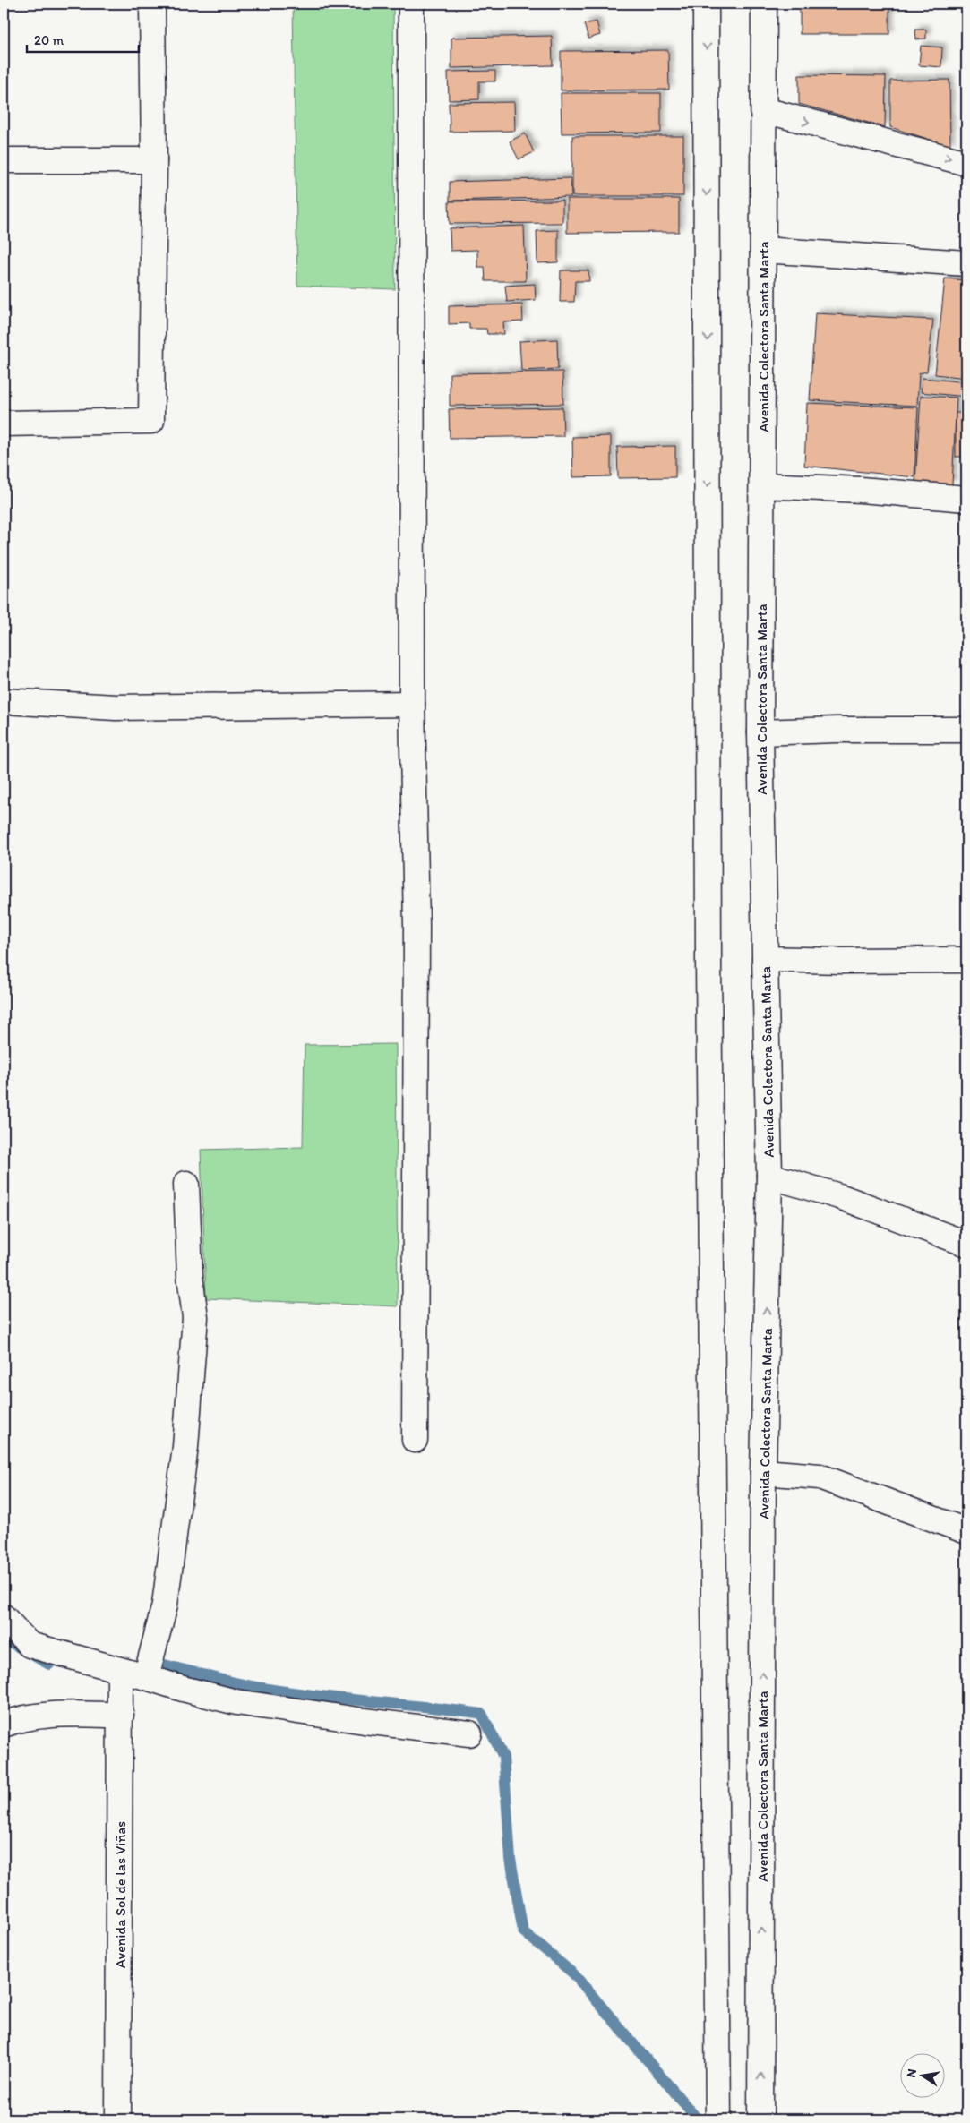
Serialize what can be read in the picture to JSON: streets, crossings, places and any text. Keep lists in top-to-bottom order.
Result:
{
  "streets": {
    "street": ["Avenida Colectora Santa Marta", "Avenida Sol de las Viñas"]
  },
  "scale_bar": "20 m",
  "north": "left"
}
